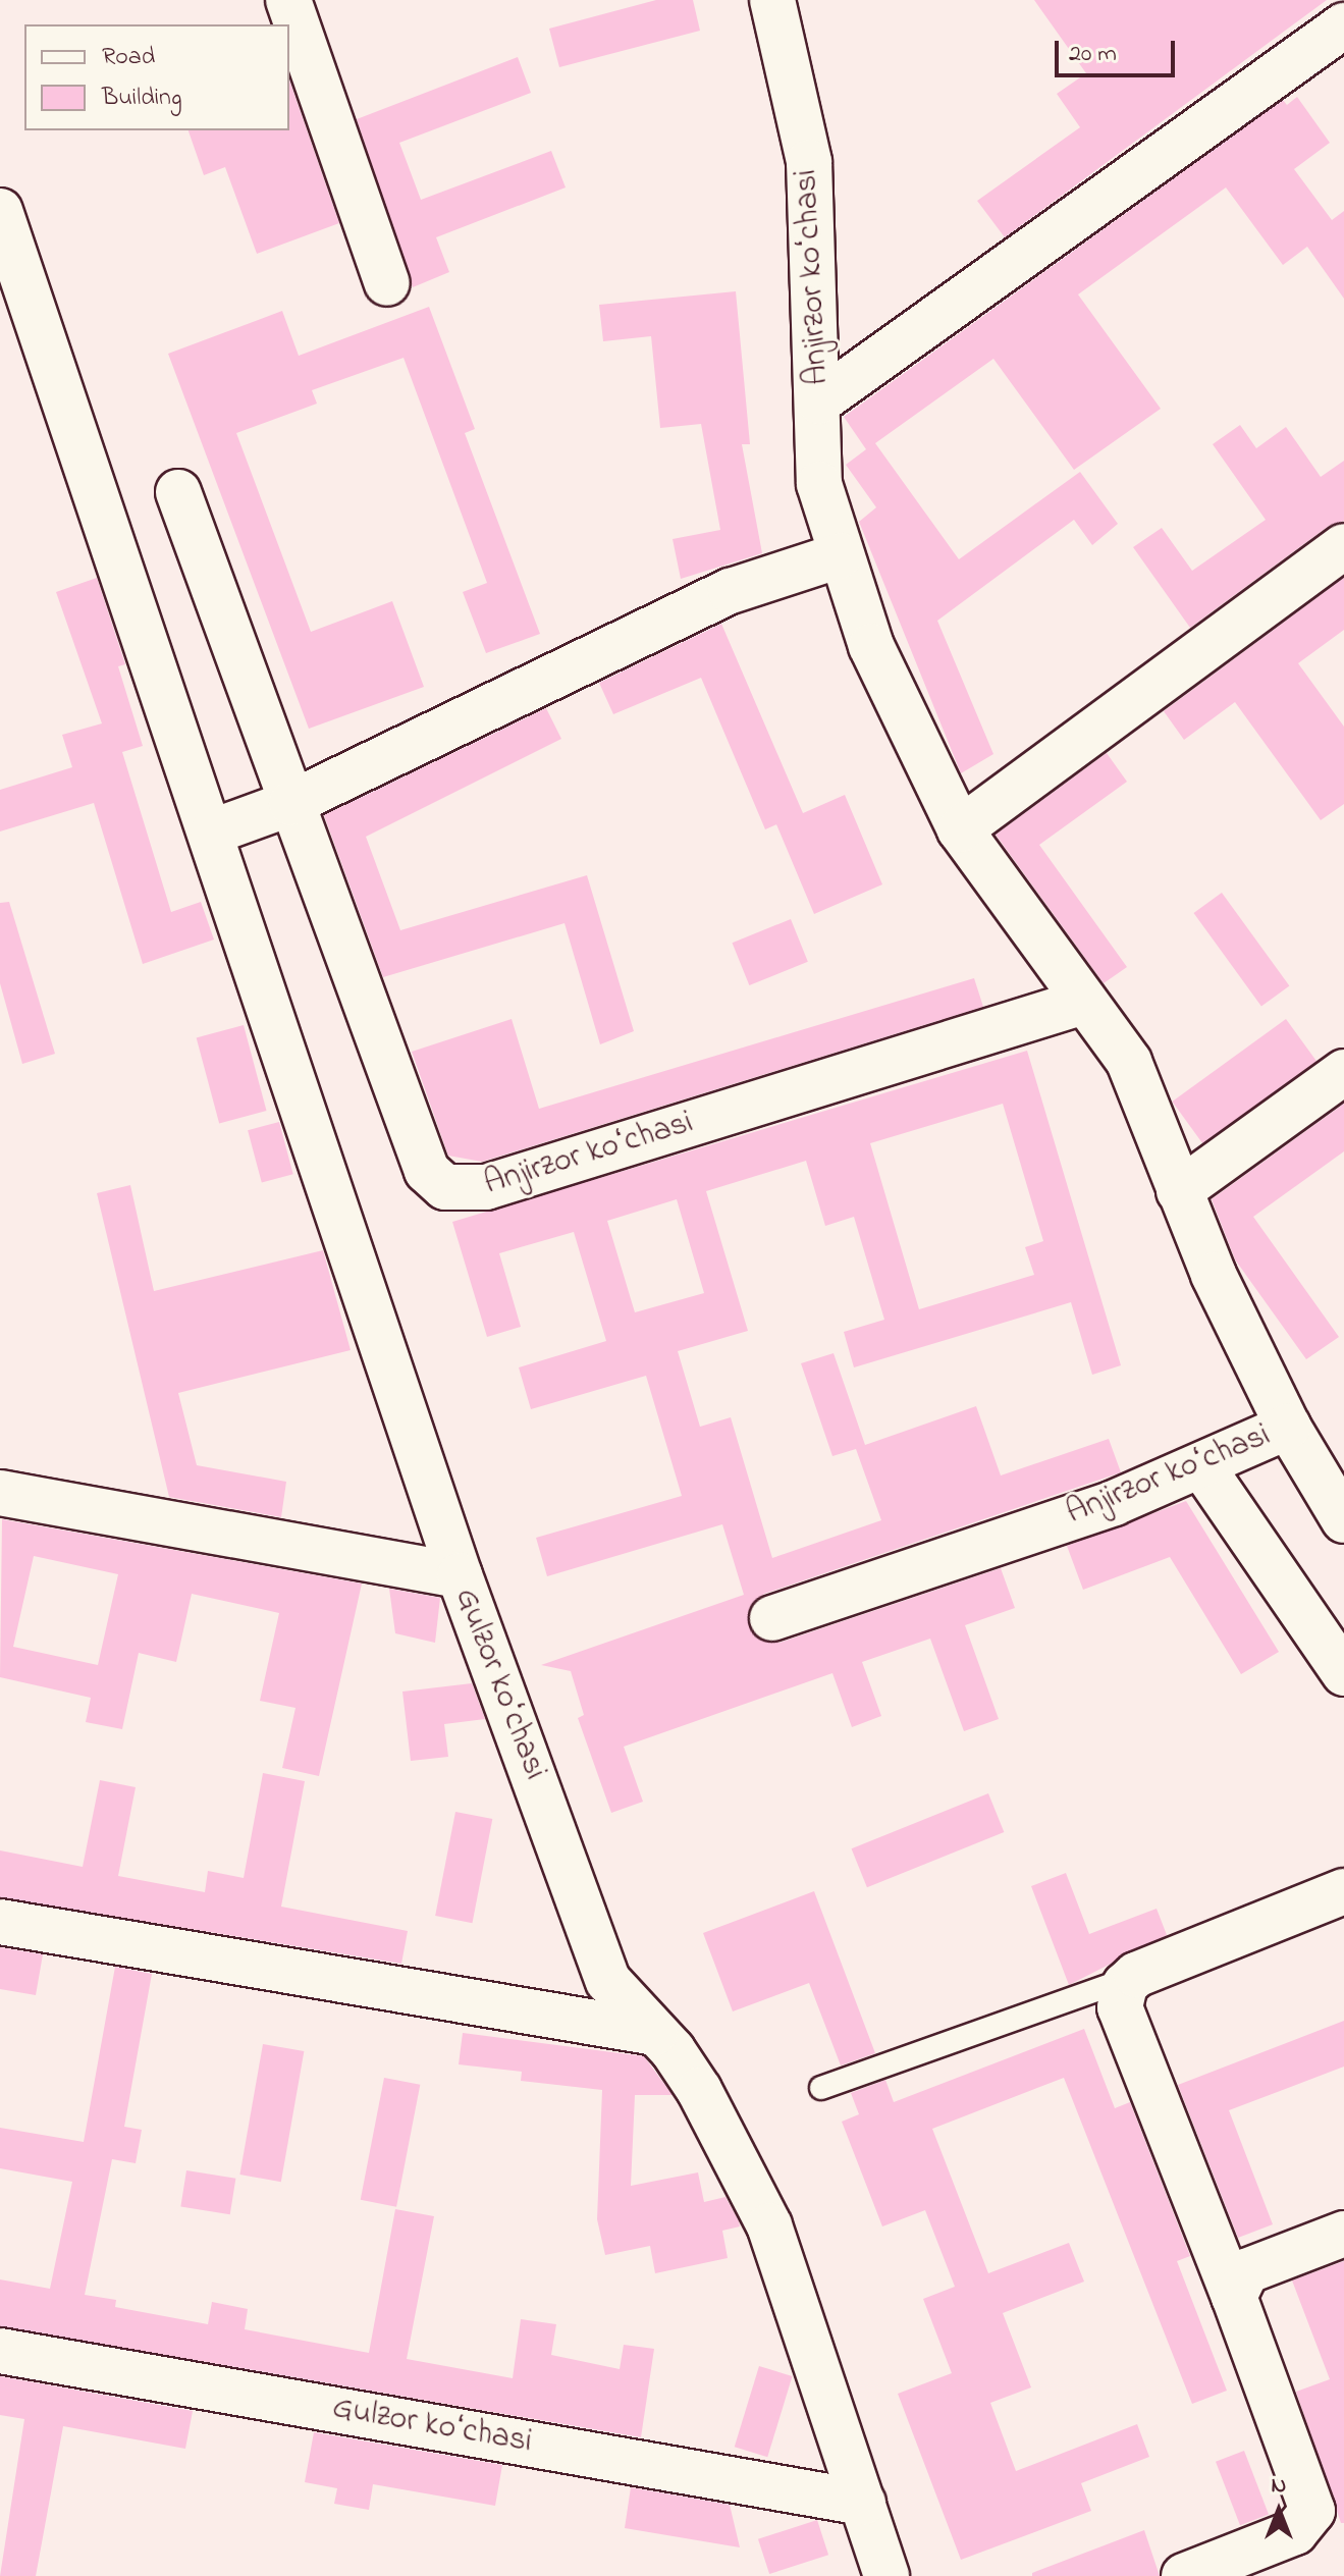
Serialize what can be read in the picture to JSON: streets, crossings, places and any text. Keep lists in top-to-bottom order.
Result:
{
  "streets": {
    "street": ["Anjirzor koʻchasi", "Gulzor koʻchasi"]
  },
  "legend": ["Road", "Building"],
  "scale_bar": "20 m",
  "north": "top"
}
